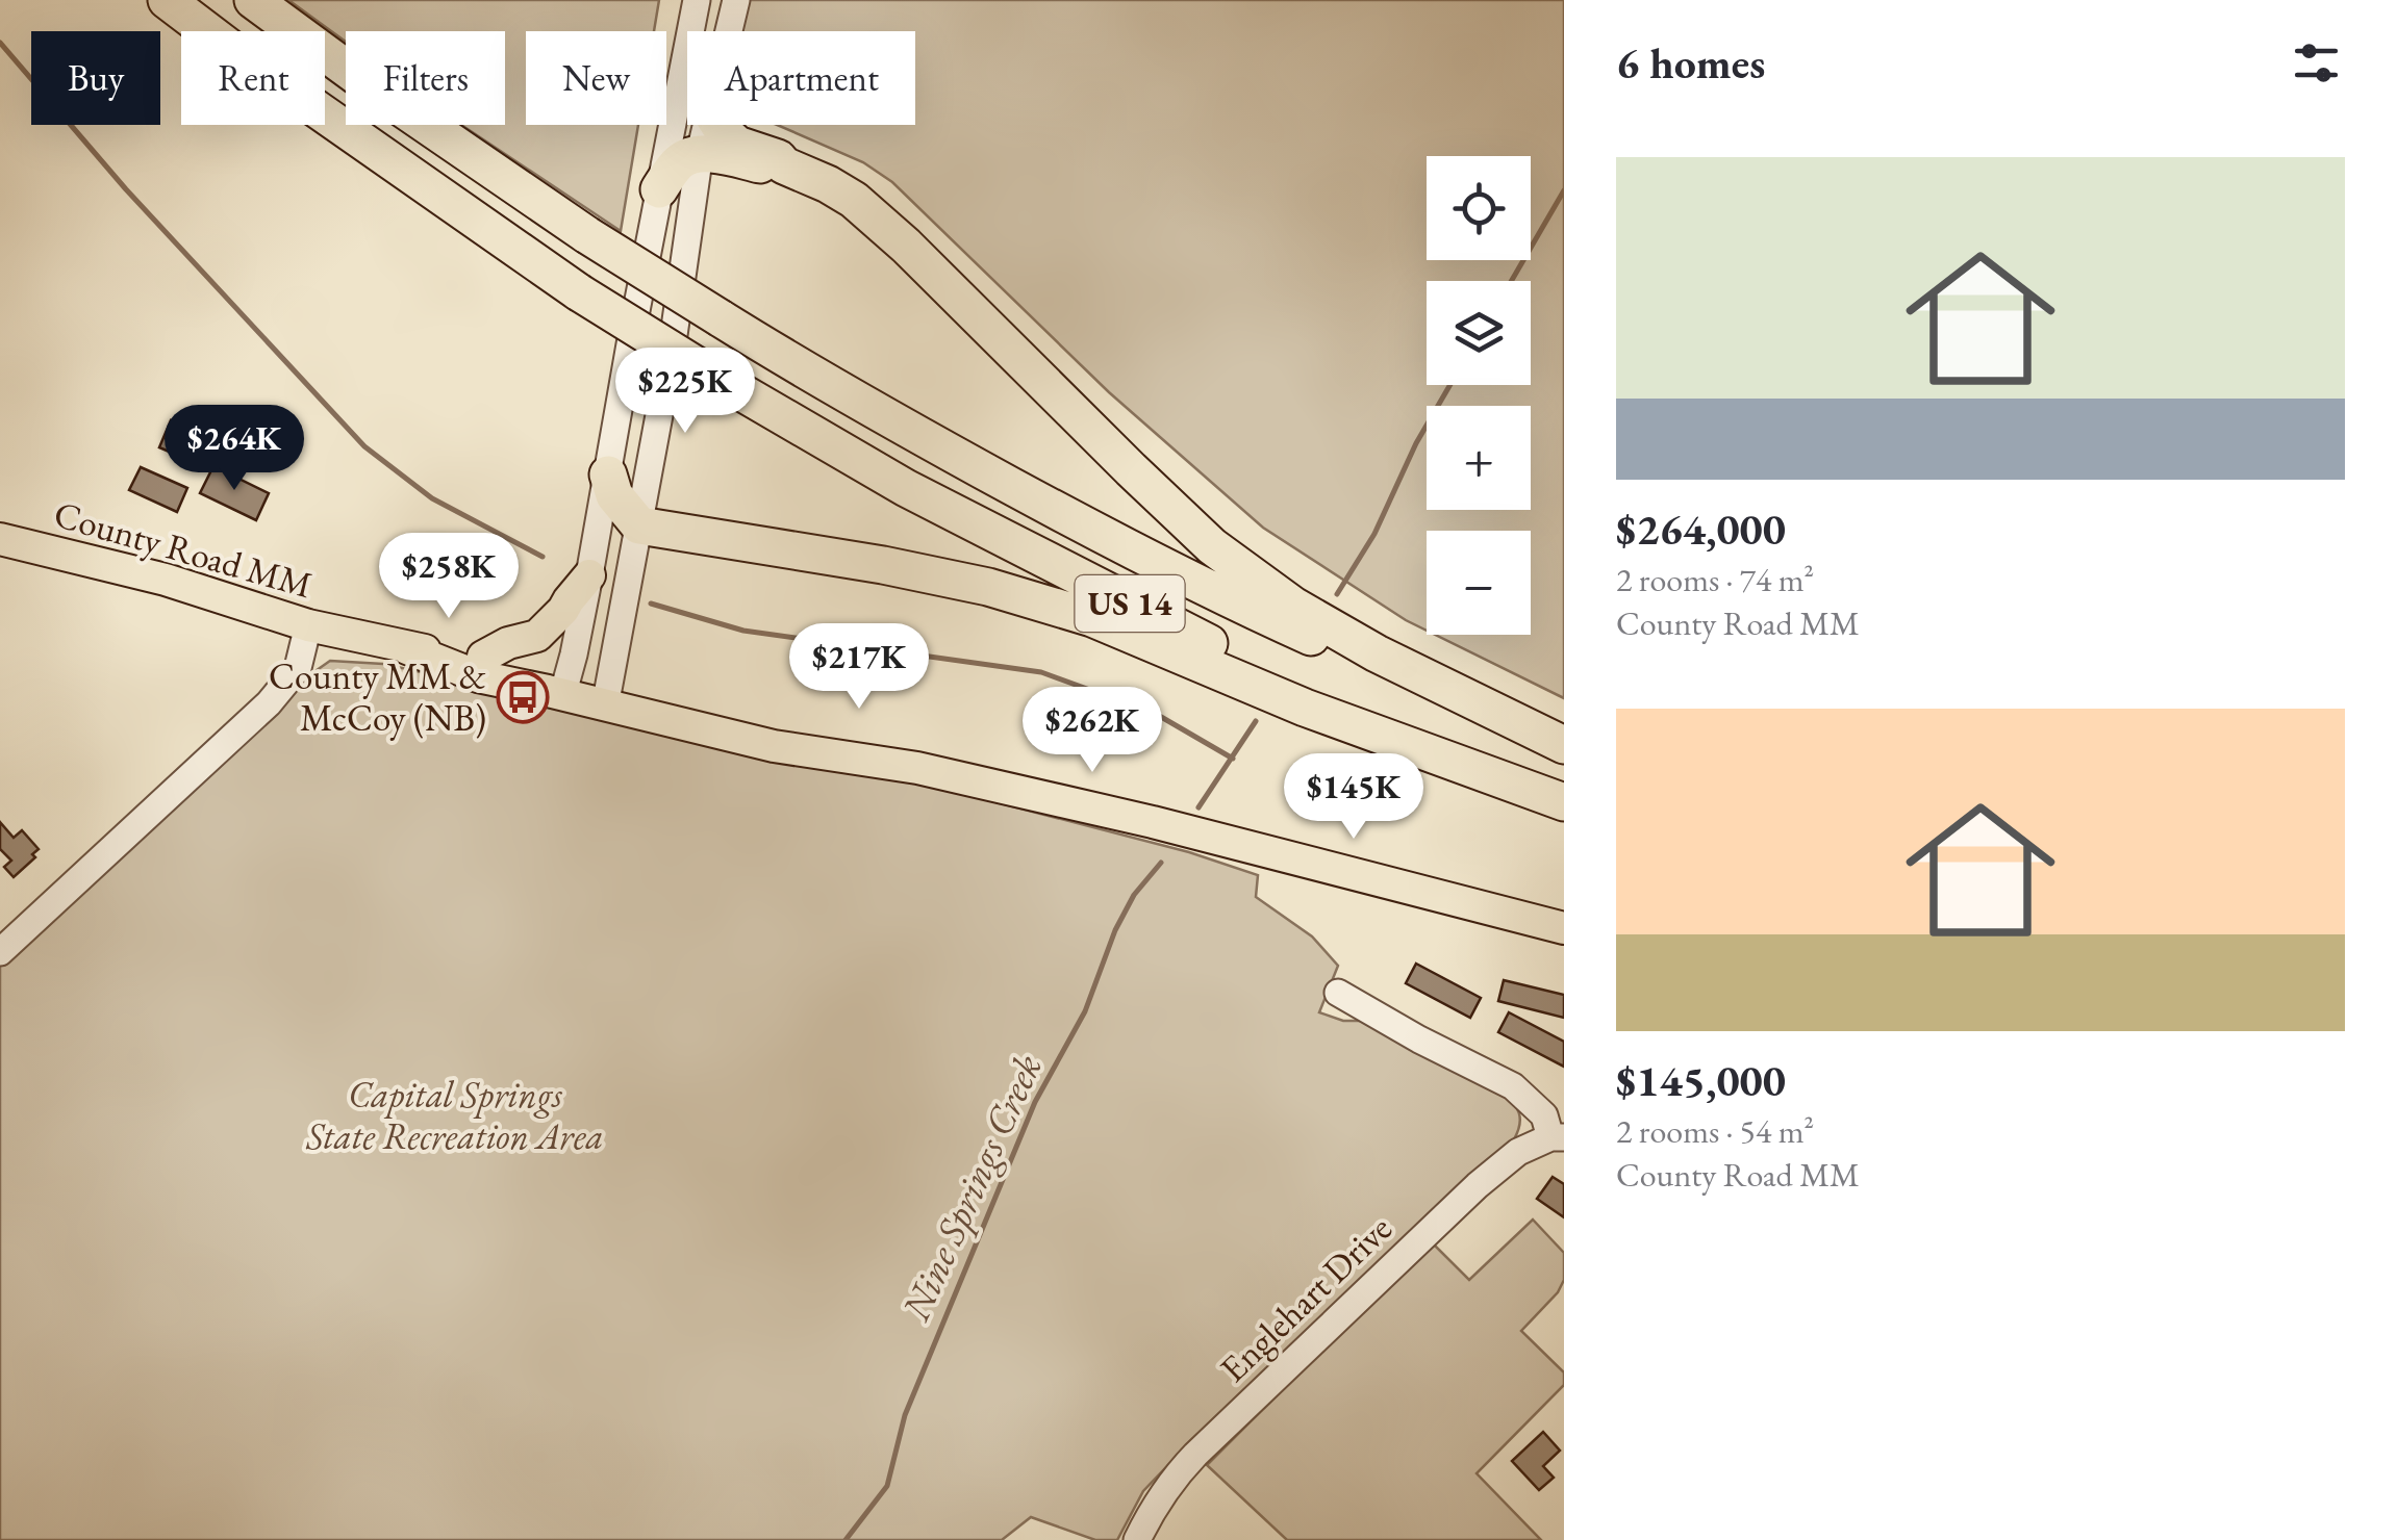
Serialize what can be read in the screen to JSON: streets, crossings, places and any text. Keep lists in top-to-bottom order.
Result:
{
  "streets": {
    "highway": ["US 14"],
    "main road": ["County Road MM"],
    "street": ["Englehart Drive"]
  },
  "water": ["Nine Springs Creek"],
  "parks": ["Capital Springs State Recreation Area"],
  "places": {
    "bus stop": ["County MM & McCoy (NB)"]
  },
  "page": {
    "heading": "6 homes",
    "chip": [
      "Buy",
      "Rent",
      "Filters",
      "New",
      "Apartment"
    ],
    "list": [
      {
        "name": "$264,000",
        "note": "2 rooms · 74 m² · County Road MM"
      },
      {
        "name": "$145,000",
        "note": "2 rooms · 54 m² · County Road MM"
      }
    ],
    "map_buttons": ["+", "−"],
    "price": [
      "$225K",
      "$264K",
      "$258K",
      "$217K",
      "$262K",
      "$145K"
    ]
  }
}
